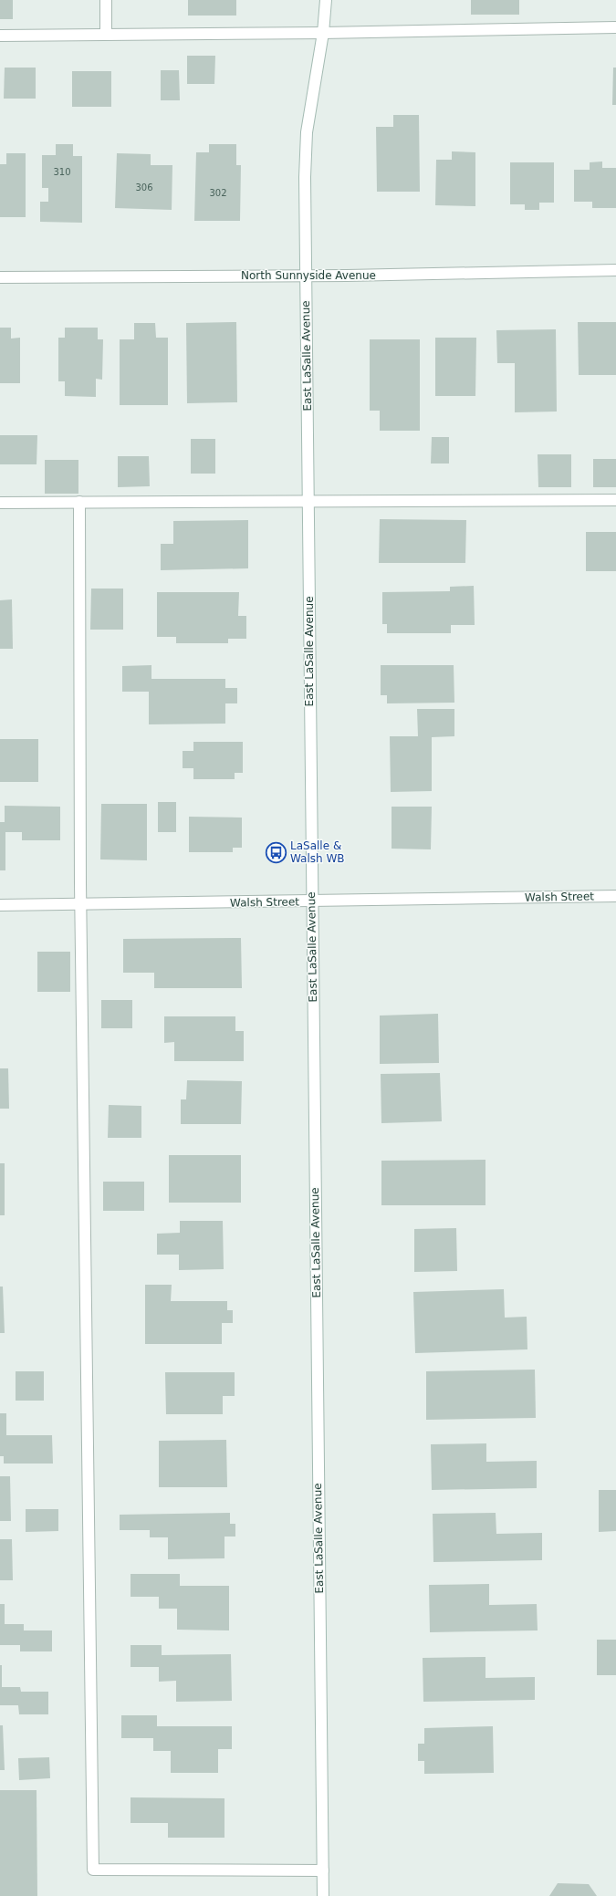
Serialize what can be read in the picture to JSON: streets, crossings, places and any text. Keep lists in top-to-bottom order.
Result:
{
  "streets": {
    "street": ["North Sunnyside Avenue", "East LaSalle Avenue", "Walsh Street"]
  },
  "crossings": [
    ["North Sunnyside Avenue", "East LaSalle Avenue"],
    ["East LaSalle Avenue", "Walsh Street"]
  ],
  "places": {
    "bus stop": ["LaSalle & Walsh WB"]
  },
  "house_numbers": ["310", "306", "302"]
}
